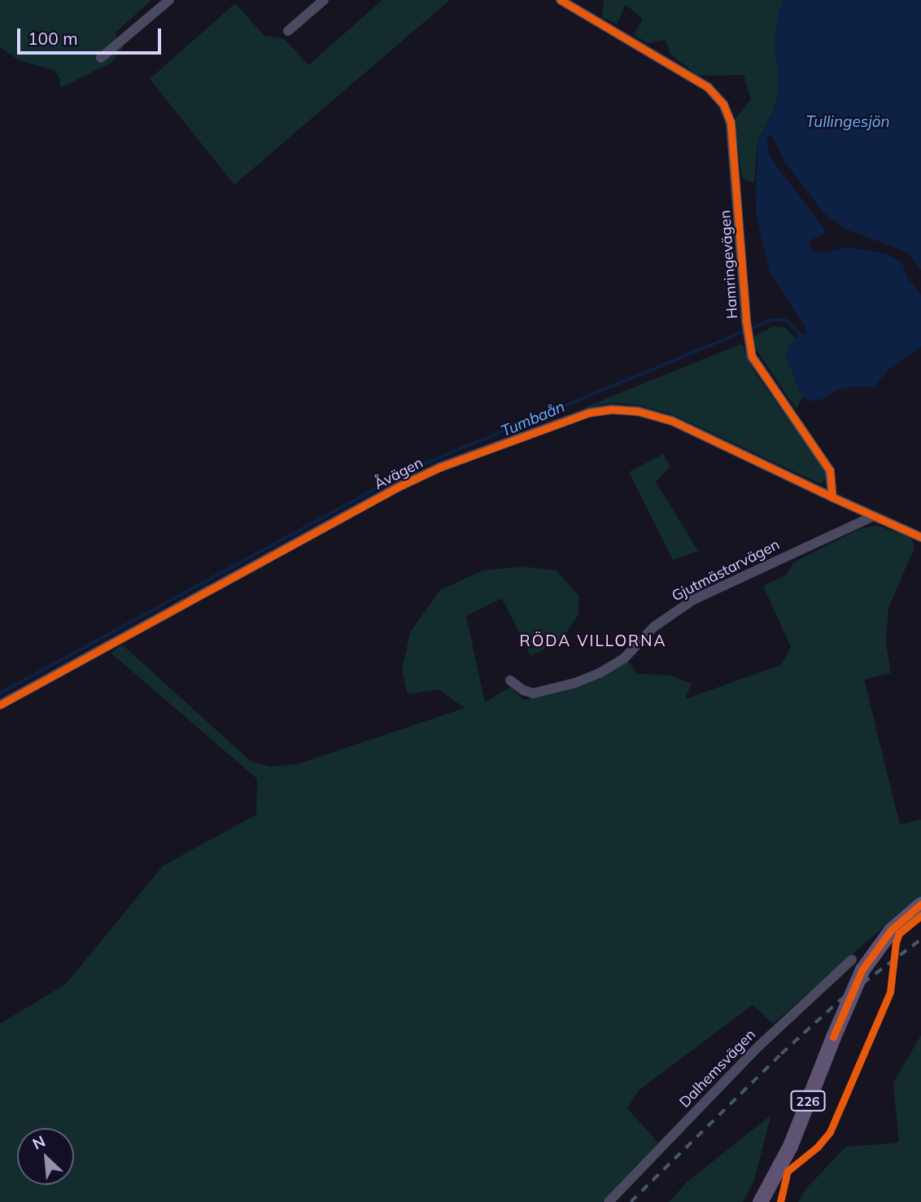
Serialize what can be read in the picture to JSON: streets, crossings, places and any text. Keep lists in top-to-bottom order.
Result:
{
  "streets": {
    "main road": ["226"],
    "street": [
      "Hamringevägen",
      "Åvägen",
      "Gjutmästarvägen",
      "Dalhemsvägen"
    ]
  },
  "crossings": [
    ["Hamringevägen", "Åvägen"],
    ["Dalhemsvägen", "226"]
  ],
  "districts": ["RÖDA VILLORNA"],
  "water": ["Tullingesjön", "Tumbaån"],
  "scale_bar": "100 m",
  "north": "top left"
}
